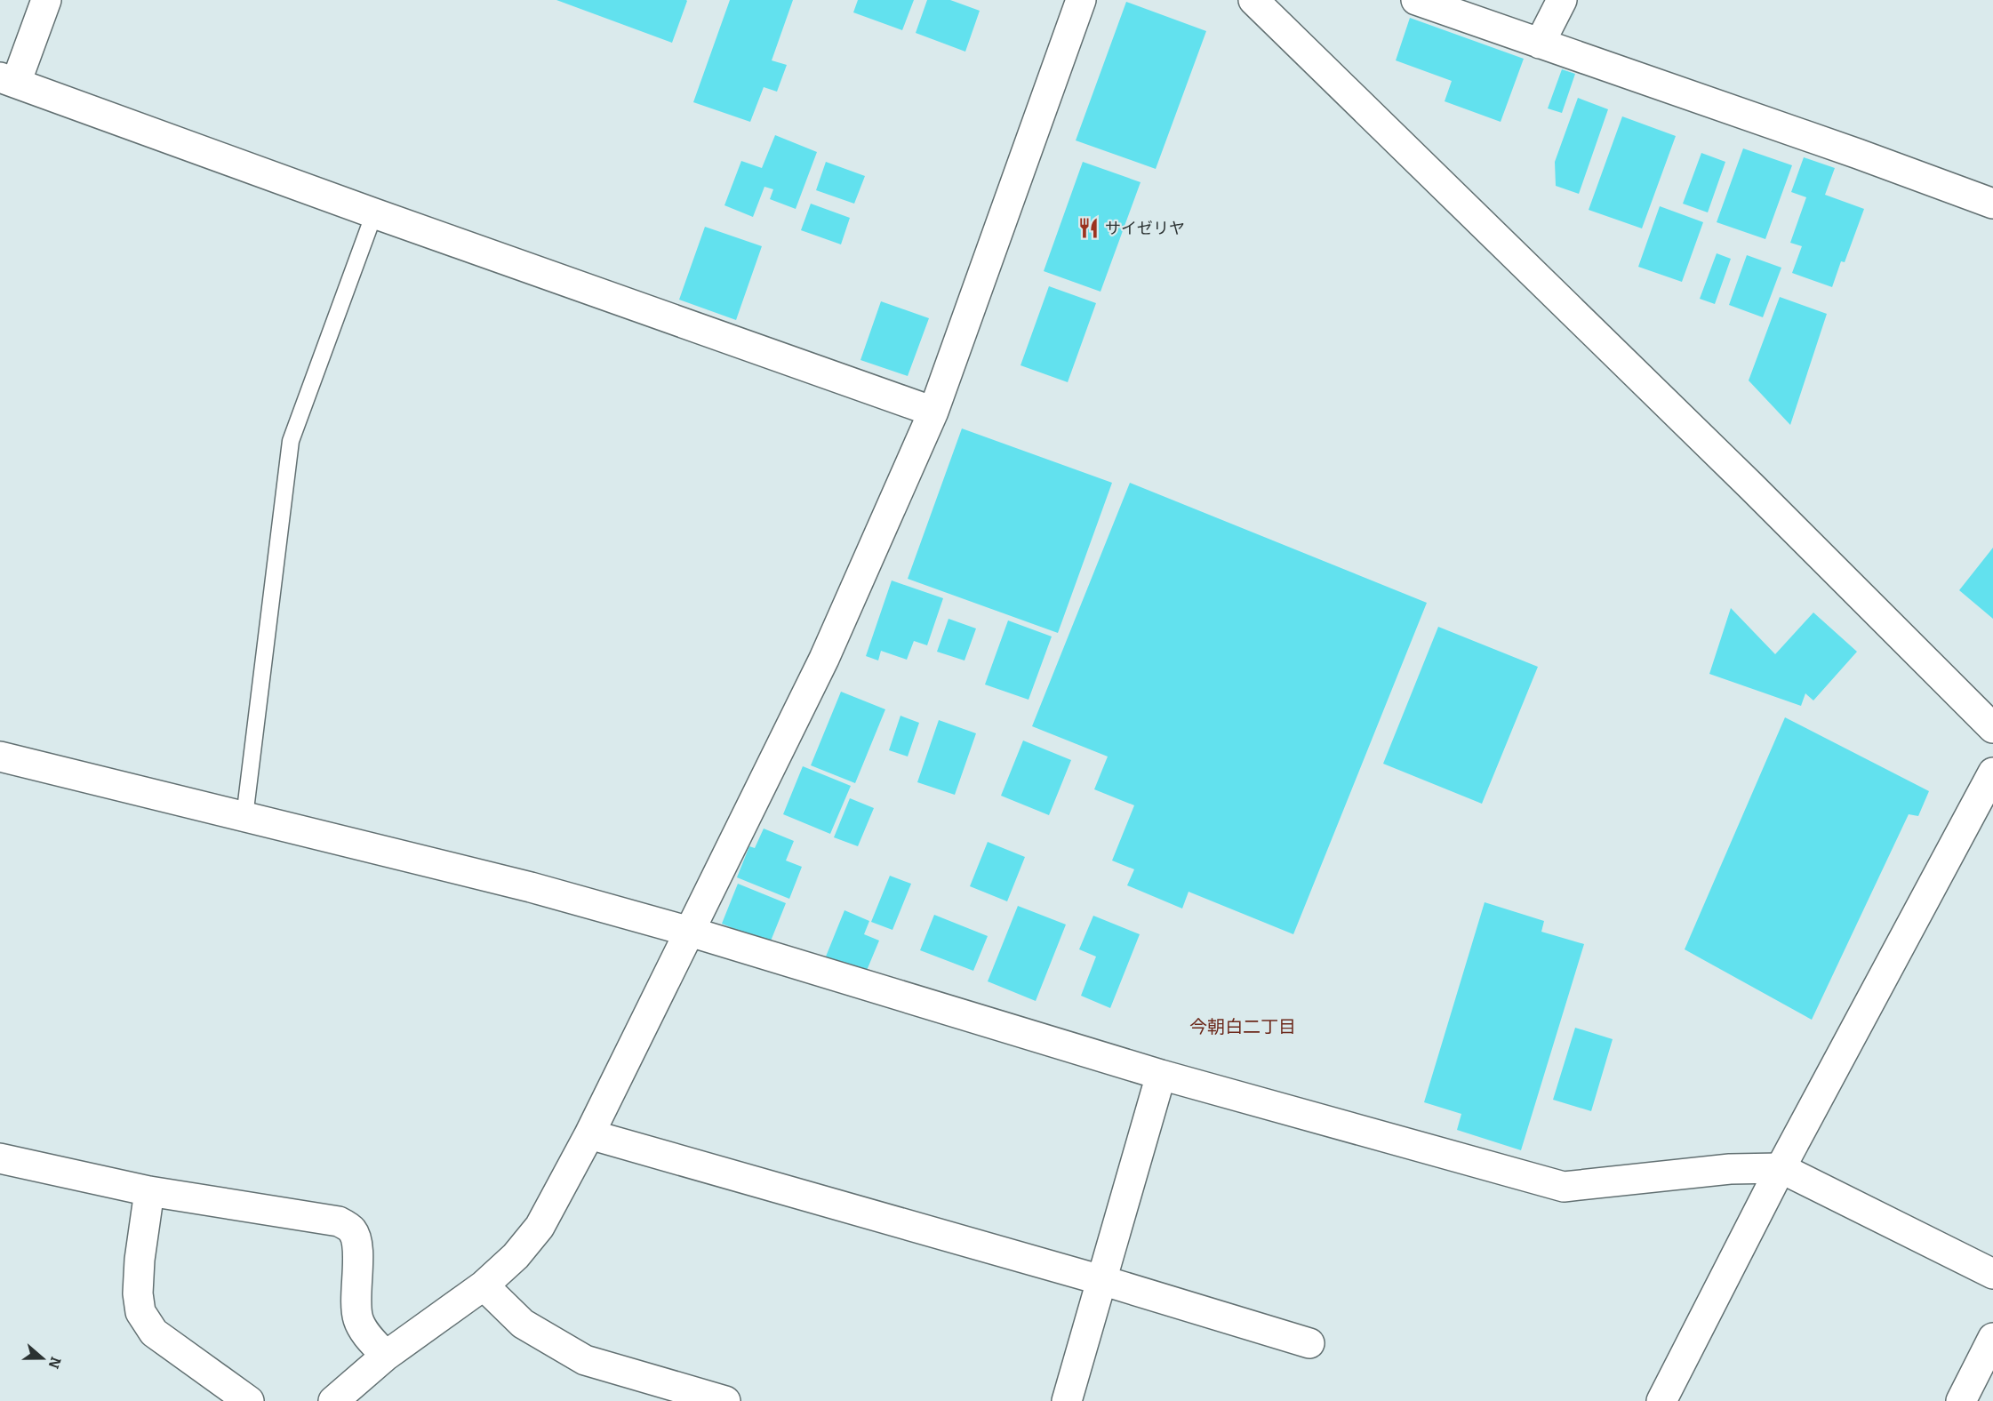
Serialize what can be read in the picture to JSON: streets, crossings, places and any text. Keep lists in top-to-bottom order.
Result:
{
  "districts": ["今朝白二丁目"],
  "places": {
    "restaurant": ["サイゼリヤ"]
  },
  "north": "right"
}
